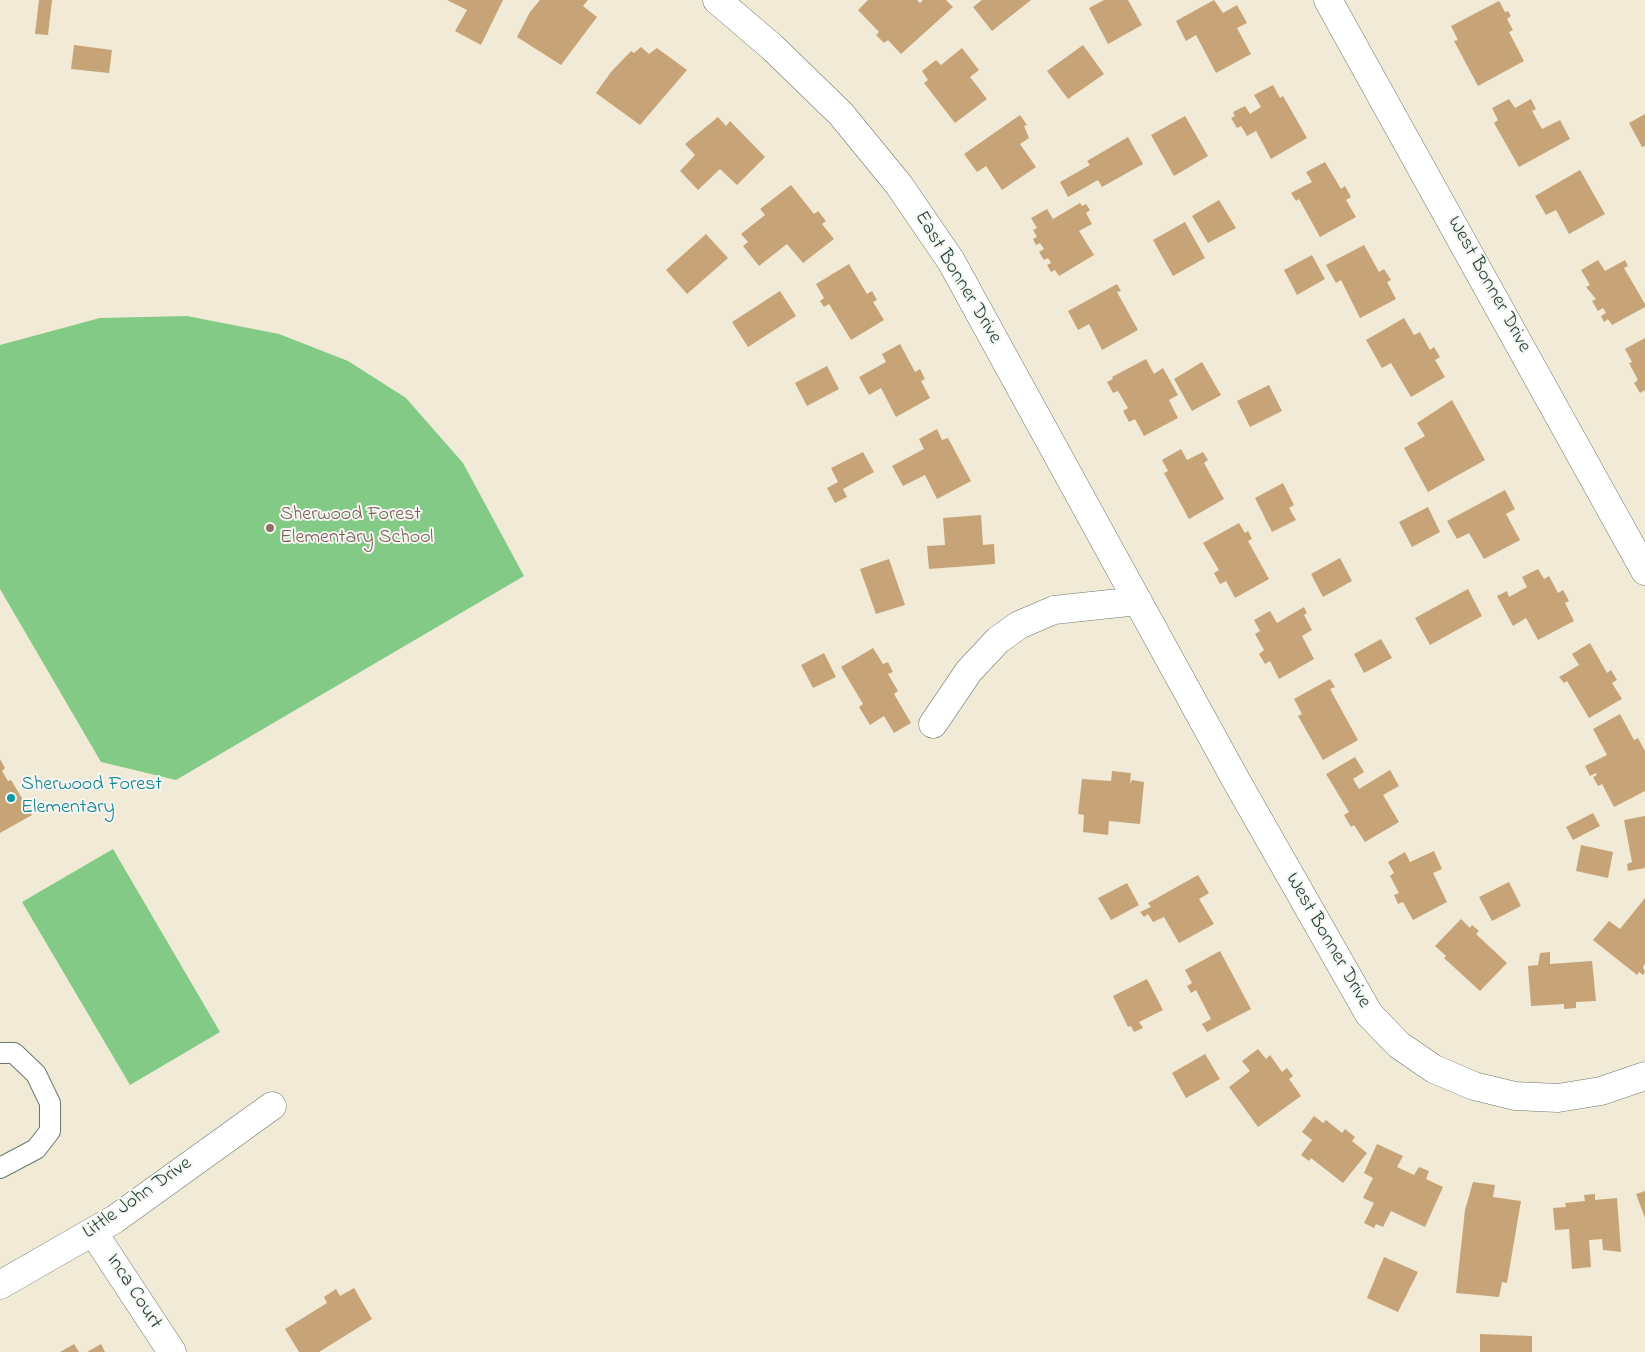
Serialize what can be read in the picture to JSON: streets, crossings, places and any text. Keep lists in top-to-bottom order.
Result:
{
  "streets": {
    "street": [
      "East Bonner Drive",
      "West Bonner Drive",
      "Little John Drive",
      "Inca Court"
    ]
  },
  "crossings": [
    ["East Bonner Drive", "West Bonner Drive"],
    ["Little John Drive", "Inca Court"]
  ],
  "places": ["Sherwood Forest Elementary School", "Sherwood Forest Elementary"]
}
